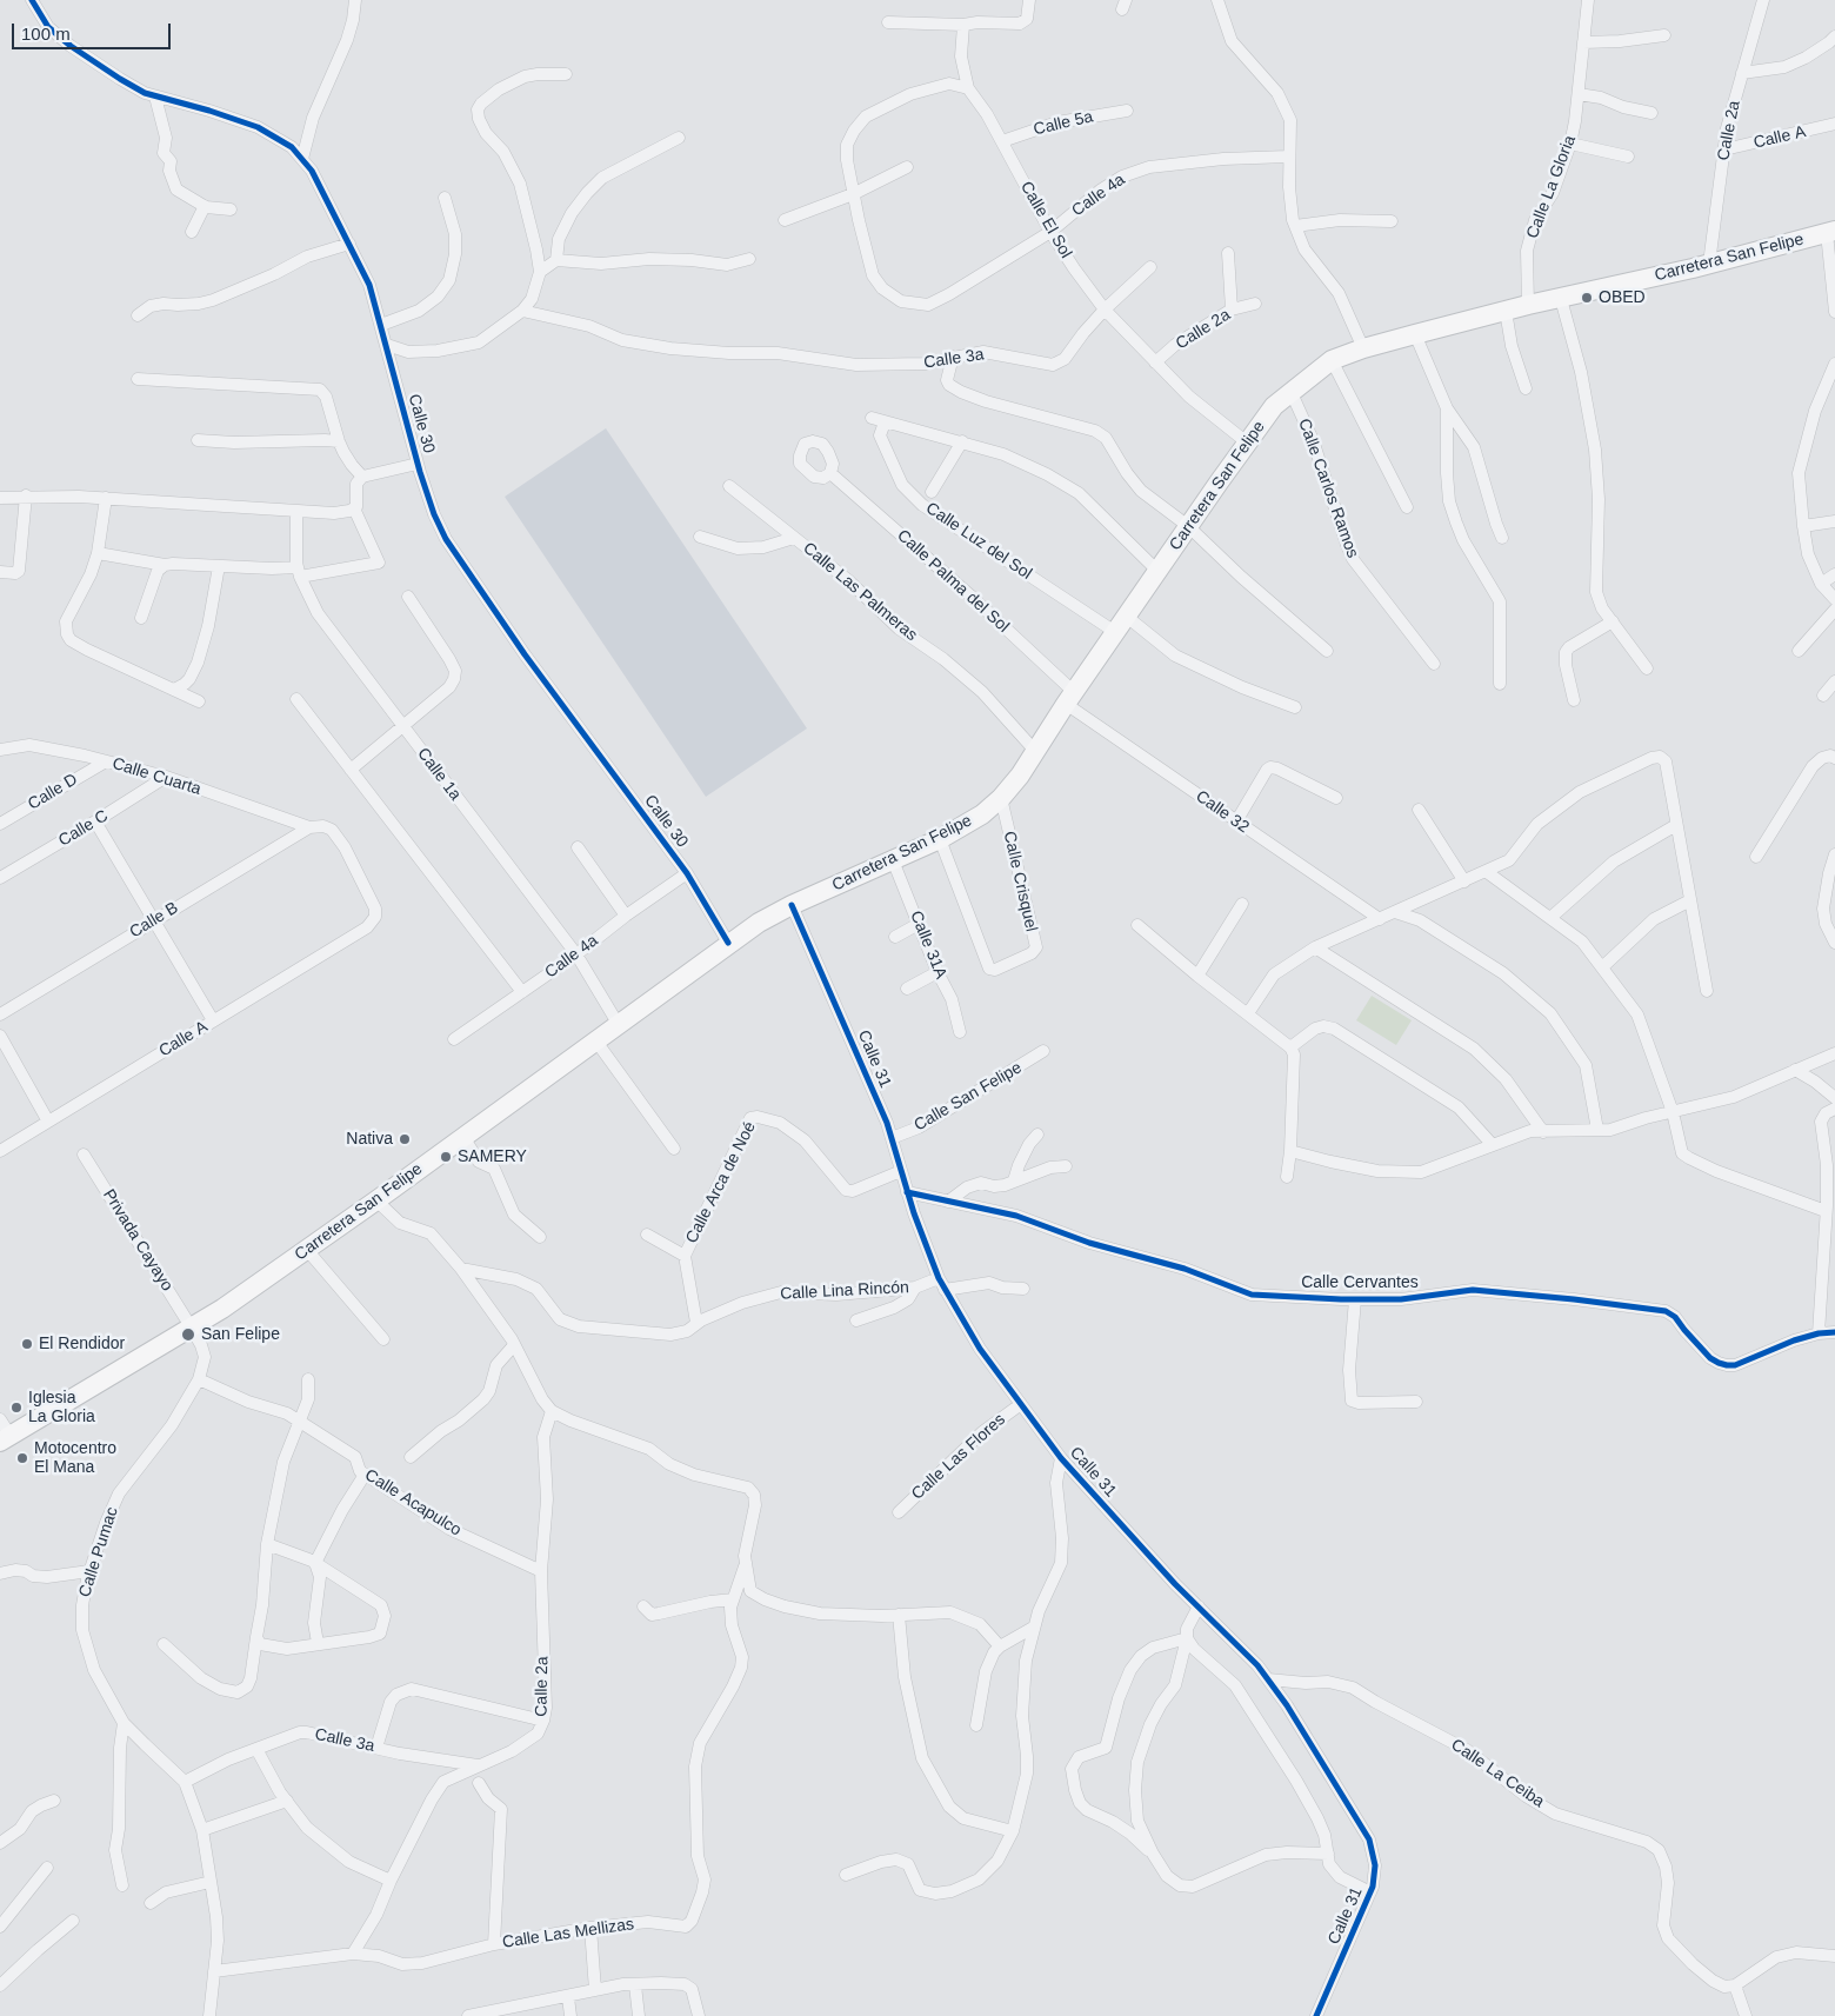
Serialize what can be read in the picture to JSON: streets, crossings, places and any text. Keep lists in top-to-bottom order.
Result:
{
  "streets": {
    "main road": ["Carretera San Felipe"],
    "street": [
      "Calle 5a",
      "Calle 2a",
      "Calle A",
      "Calle La Gloria",
      "Calle 4a",
      "Calle El Sol",
      "Calle 3a",
      "Calle 30",
      "Calle Carlos Ramos",
      "Calle Luz del Sol",
      "Calle Palma del Sol",
      "Calle Las Palmeras",
      "Calle 1a",
      "Calle Cuarta",
      "Calle D",
      "Calle 32",
      "Calle C",
      "Calle Crisquel",
      "Calle B",
      "Calle 31A",
      "Calle 31",
      "Calle San Felipe",
      "Calle Arca de Noé",
      "Privada Cayayo",
      "Calle Cervantes",
      "Calle Lina Rincón",
      "Calle Las Flores",
      "Calle Acapulco",
      "Calle Pumac",
      "Calle La Ceiba",
      "Calle Las Mellizas"
    ]
  },
  "crossings": [
    ["Calle 5a", "Calle 4a"],
    ["Calle 5a", "Calle El Sol"],
    ["Calle 2a", "Calle A"],
    ["Calle 2a", "Calle El Sol"],
    ["Calle 2a", "Carretera San Felipe"],
    ["Calle 2a", "Calle 3a"],
    ["Calle 2a", "Calle Acapulco"],
    ["Calle 2a", "Calle Las Mellizas"],
    ["Calle A", "Calle Cuarta"],
    ["Calle La Gloria", "Carretera San Felipe"],
    ["Calle 4a", "Calle El Sol"],
    ["Calle 4a", "Calle 30"],
    ["Calle 4a", "Calle 1a"],
    ["Calle El Sol", "Carretera San Felipe"],
    ["Calle El Sol", "Calle 3a"],
    ["Carretera San Felipe", "Calle 30"],
    ["Carretera San Felipe", "Calle Carlos Ramos"],
    ["Carretera San Felipe", "Calle Luz del Sol"],
    ["Carretera San Felipe", "Calle Palma del Sol"],
    ["Carretera San Felipe", "Calle Las Palmeras"],
    ["Carretera San Felipe", "Calle 1a"],
    ["Carretera San Felipe", "Calle 32"],
    ["Carretera San Felipe", "Calle Crisquel"],
    ["Carretera San Felipe", "Calle 31A"],
    ["Carretera San Felipe", "Calle 31"],
    ["Carretera San Felipe", "Privada Cayayo"],
    ["Carretera San Felipe", "Calle Pumac"],
    ["Calle 3a", "Calle Pumac"],
    ["Calle Palma del Sol", "Calle 32"],
    ["Calle Cuarta", "Calle D"],
    ["Calle Cuarta", "Calle C"],
    ["Calle Cuarta", "Calle B"],
    ["Calle 31", "Calle San Felipe"],
    ["Calle 31", "Calle Arca de Noé"],
    ["Calle 31", "Calle Cervantes"],
    ["Calle 31", "Calle Lina Rincón"],
    ["Calle 31", "Calle Las Flores"],
    ["Calle 31", "Calle La Ceiba"],
    ["Calle Arca de Noé", "Calle Lina Rincón"],
    ["Privada Cayayo", "Calle Pumac"],
    ["Calle Acapulco", "Calle Pumac"],
    ["Calle Pumac", "Calle Las Mellizas"]
  ],
  "places": [
    "OBED",
    "Nativa",
    "SAMERY",
    "San Felipe",
    "El Rendidor",
    "Iglesia La Gloria",
    "Motocentro El Mana"
  ],
  "scale_bar": "100 m"
}
